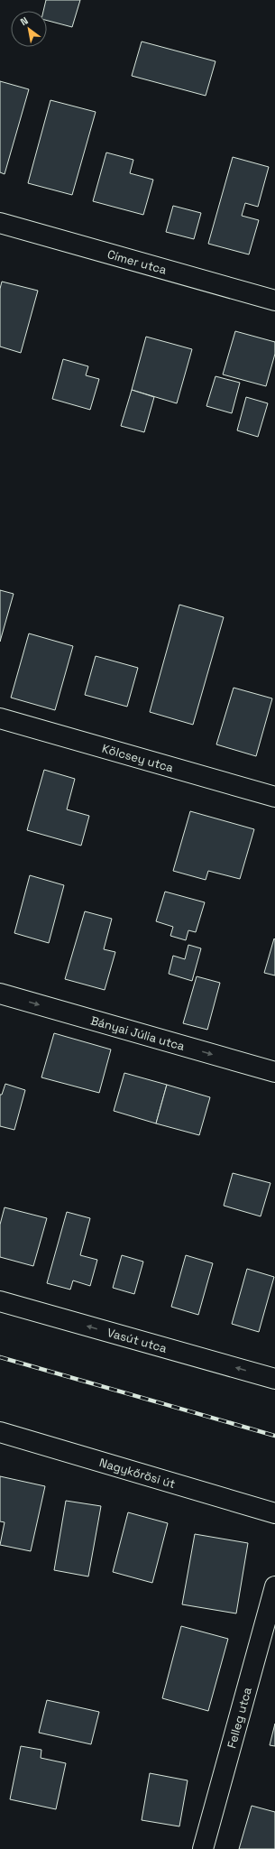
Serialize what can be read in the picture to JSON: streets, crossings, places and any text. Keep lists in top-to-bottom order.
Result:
{
  "streets": {
    "street": [
      "Címer utca",
      "Kölcsey utca",
      "Bányai Júlia utca",
      "Vasút utca",
      "Nagykőrösi út",
      "Felleg utca"
    ]
  },
  "one_way": ["Bányai Júlia utca", "Vasút utca"],
  "north": "top left"
}
